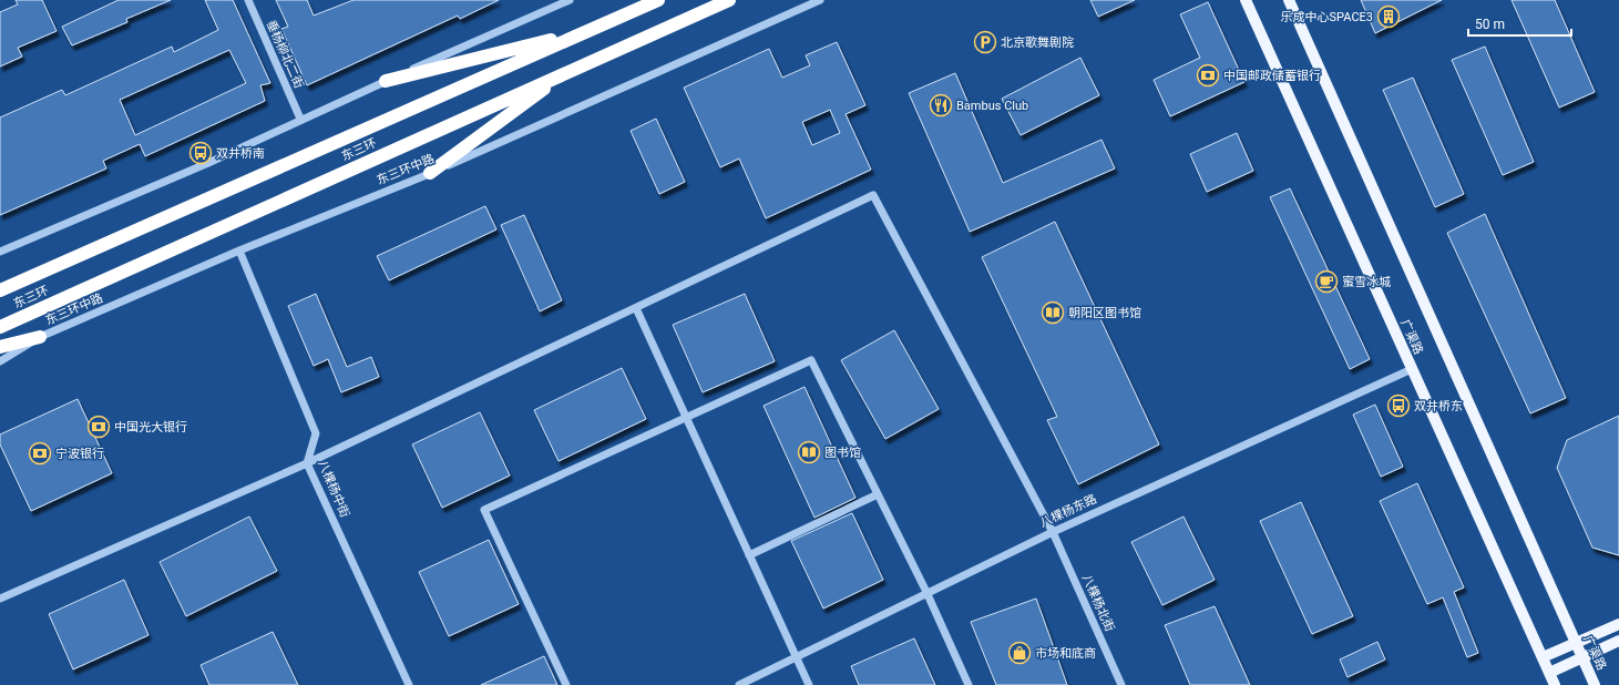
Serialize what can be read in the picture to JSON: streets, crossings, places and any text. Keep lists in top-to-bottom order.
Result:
{
  "streets": {
    "highway": ["东三环"],
    "main road": ["广渠路"],
    "street": [
      "垂杨柳北二街",
      "东三环中路",
      "八棵杨中街",
      "八棵杨东路",
      "八棵杨北街"
    ]
  },
  "crossings": [
    ["东三环中路", "八棵杨中街"],
    ["广渠路", "八棵杨东路"],
    ["八棵杨东路", "八棵杨北街"]
  ],
  "places": {
    "building": ["乐成中心SPACE3"],
    "parking": ["北京歌舞剧院"],
    "bank": ["中国邮政储蓄银行", "中国光大银行", "宁波银行"],
    "restaurant": ["Bambus Club"],
    "bus stop": ["双井桥南", "双井桥东"],
    "cafe": ["蜜雪冰城"],
    "library": ["朝阳区图书馆", "图书馆"],
    "shop": ["市场和底商"]
  },
  "scale_bar": "50 m"
}
